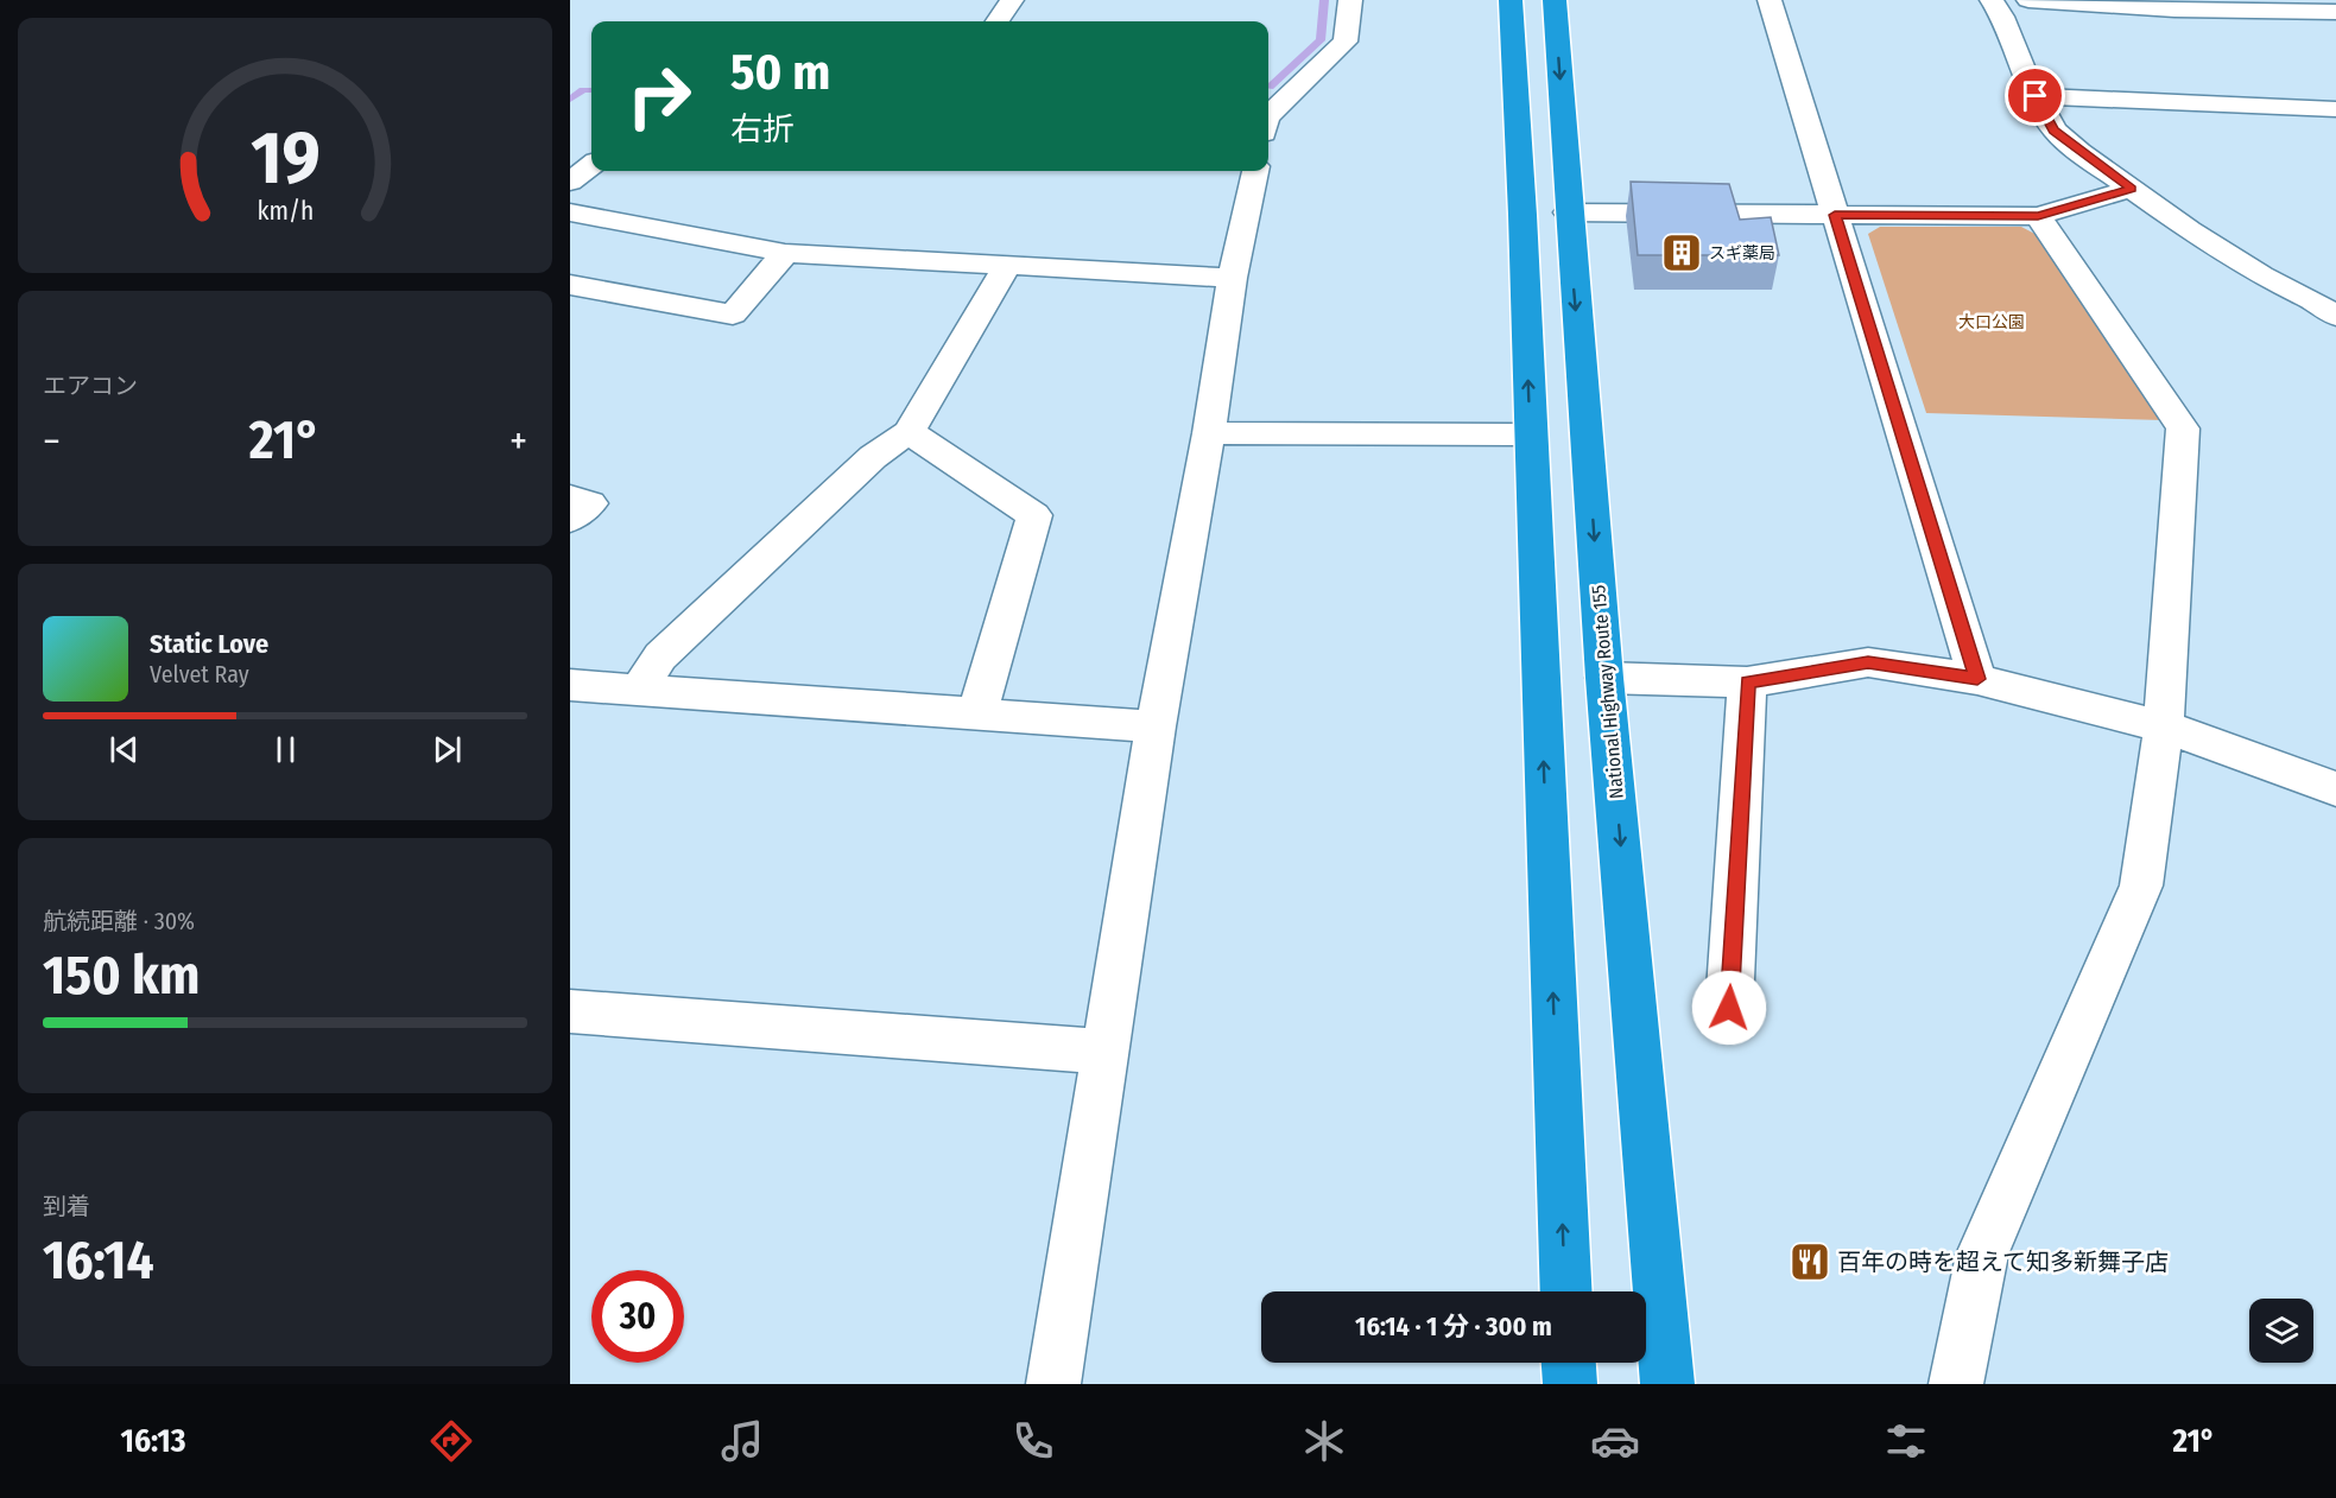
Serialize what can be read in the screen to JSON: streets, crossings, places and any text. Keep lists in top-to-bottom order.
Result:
{
  "streets": {
    "highway": ["National Highway Route 155"]
  },
  "parks": ["大口公園"],
  "places": {
    "building": ["スギ薬局"],
    "restaurant": ["百年の時を超えて知多新舞子店"]
  },
  "page": {
    "turn": ["50 m", "右折"],
    "tile": [
      "エアコン",
      ["航続距離 · 30%", "150 km"],
      ["到着", "16:14"]
    ],
    "heat": ["−", "21°", "+"],
    "song": ["Static Love", "Velvet Ray"],
    "limit": "30",
    "trip": "16:14 · 1 分 · 300 m",
    "tabs": ["16:13", "21°"],
    "gauge": ["19", "km/h"]
  }
}
